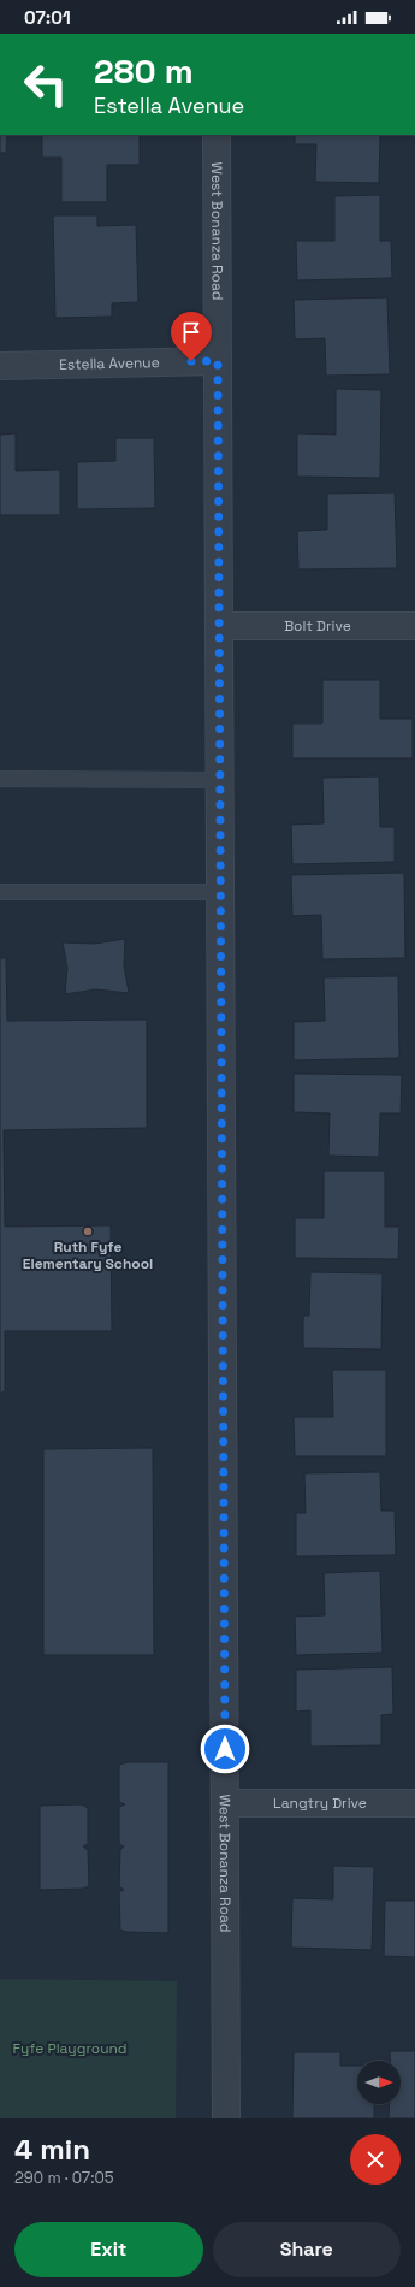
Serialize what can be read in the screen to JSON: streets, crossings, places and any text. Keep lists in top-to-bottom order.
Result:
{
  "streets": {
    "street": [
      "West Bonanza Road",
      "Estella Avenue",
      "Bolt Drive",
      "Langtry Drive"
    ]
  },
  "crossings": [
    ["West Bonanza Road", "Estella Avenue"],
    ["West Bonanza Road", "Bolt Drive"],
    ["West Bonanza Road", "Langtry Drive"]
  ],
  "parks": ["Fyfe Playground"],
  "places": ["Ruth Fyfe Elementary School"],
  "north": "right",
  "page": {
    "status": "07:01",
    "turn": ["280 m", "Estella Avenue"],
    "heading": ["4 min", "290 m · 07:05"],
    "buttons": ["Exit", "Share"]
  }
}
